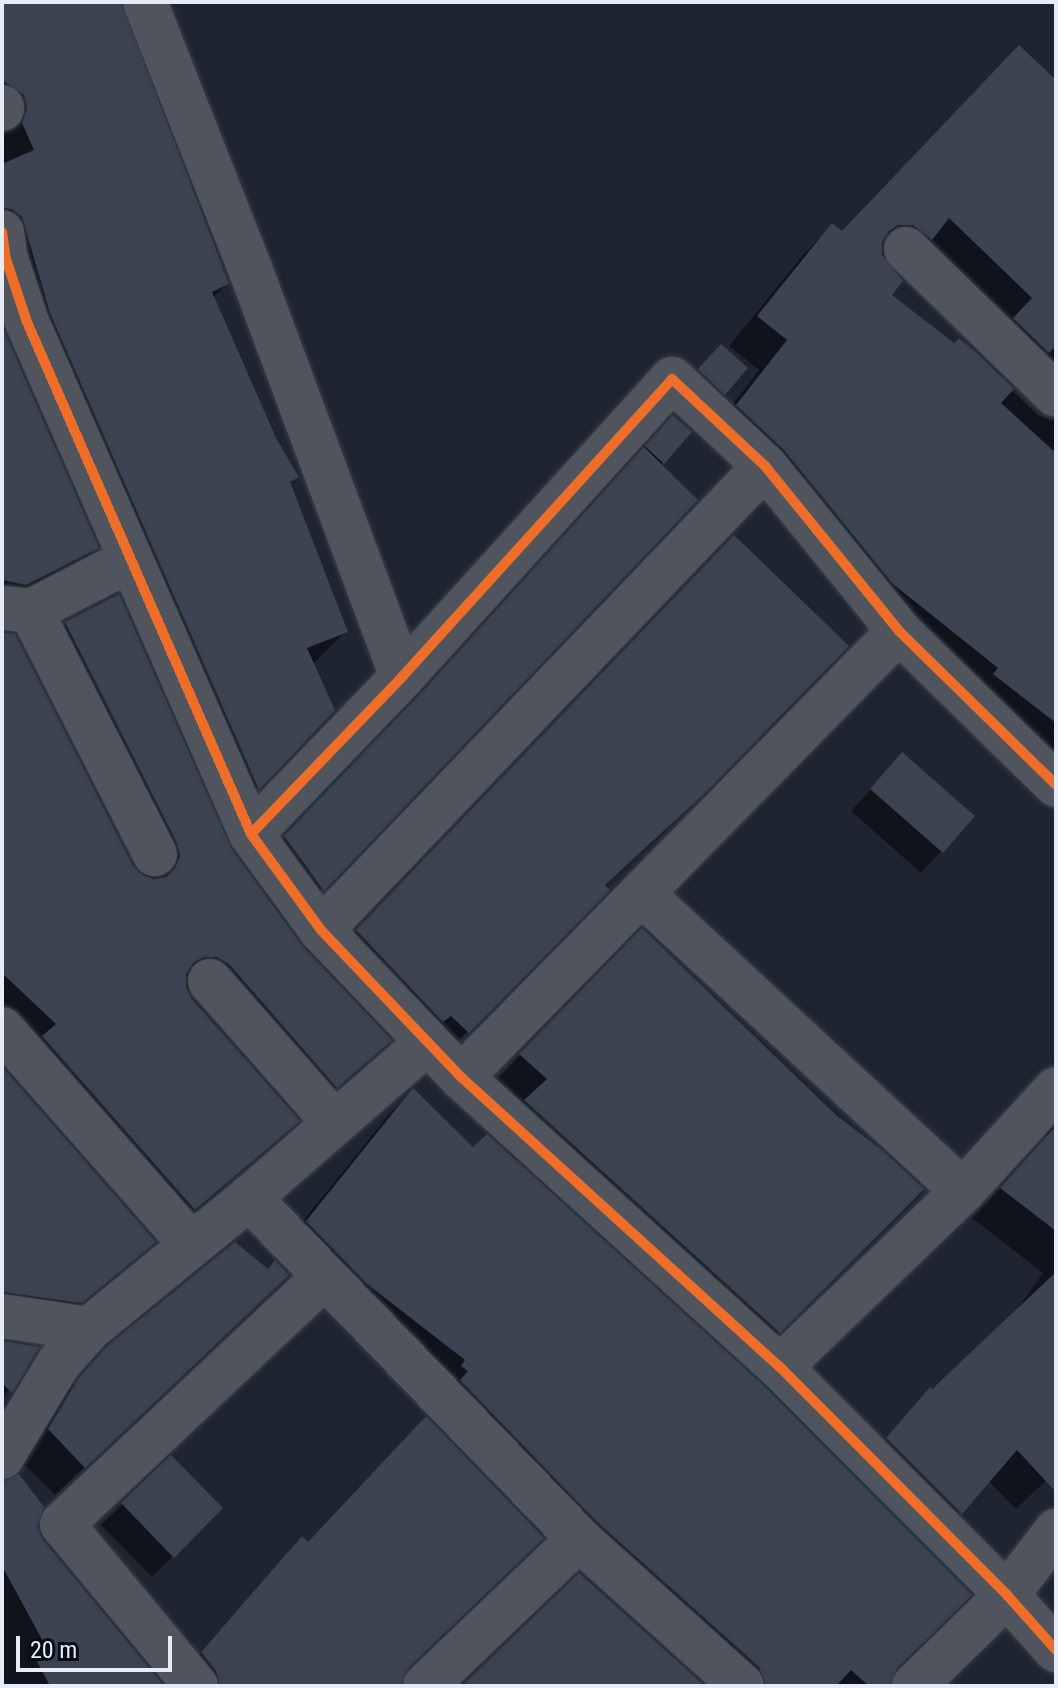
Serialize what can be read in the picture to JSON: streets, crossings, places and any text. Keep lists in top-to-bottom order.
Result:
{
  "scale_bar": "20 m"
}
